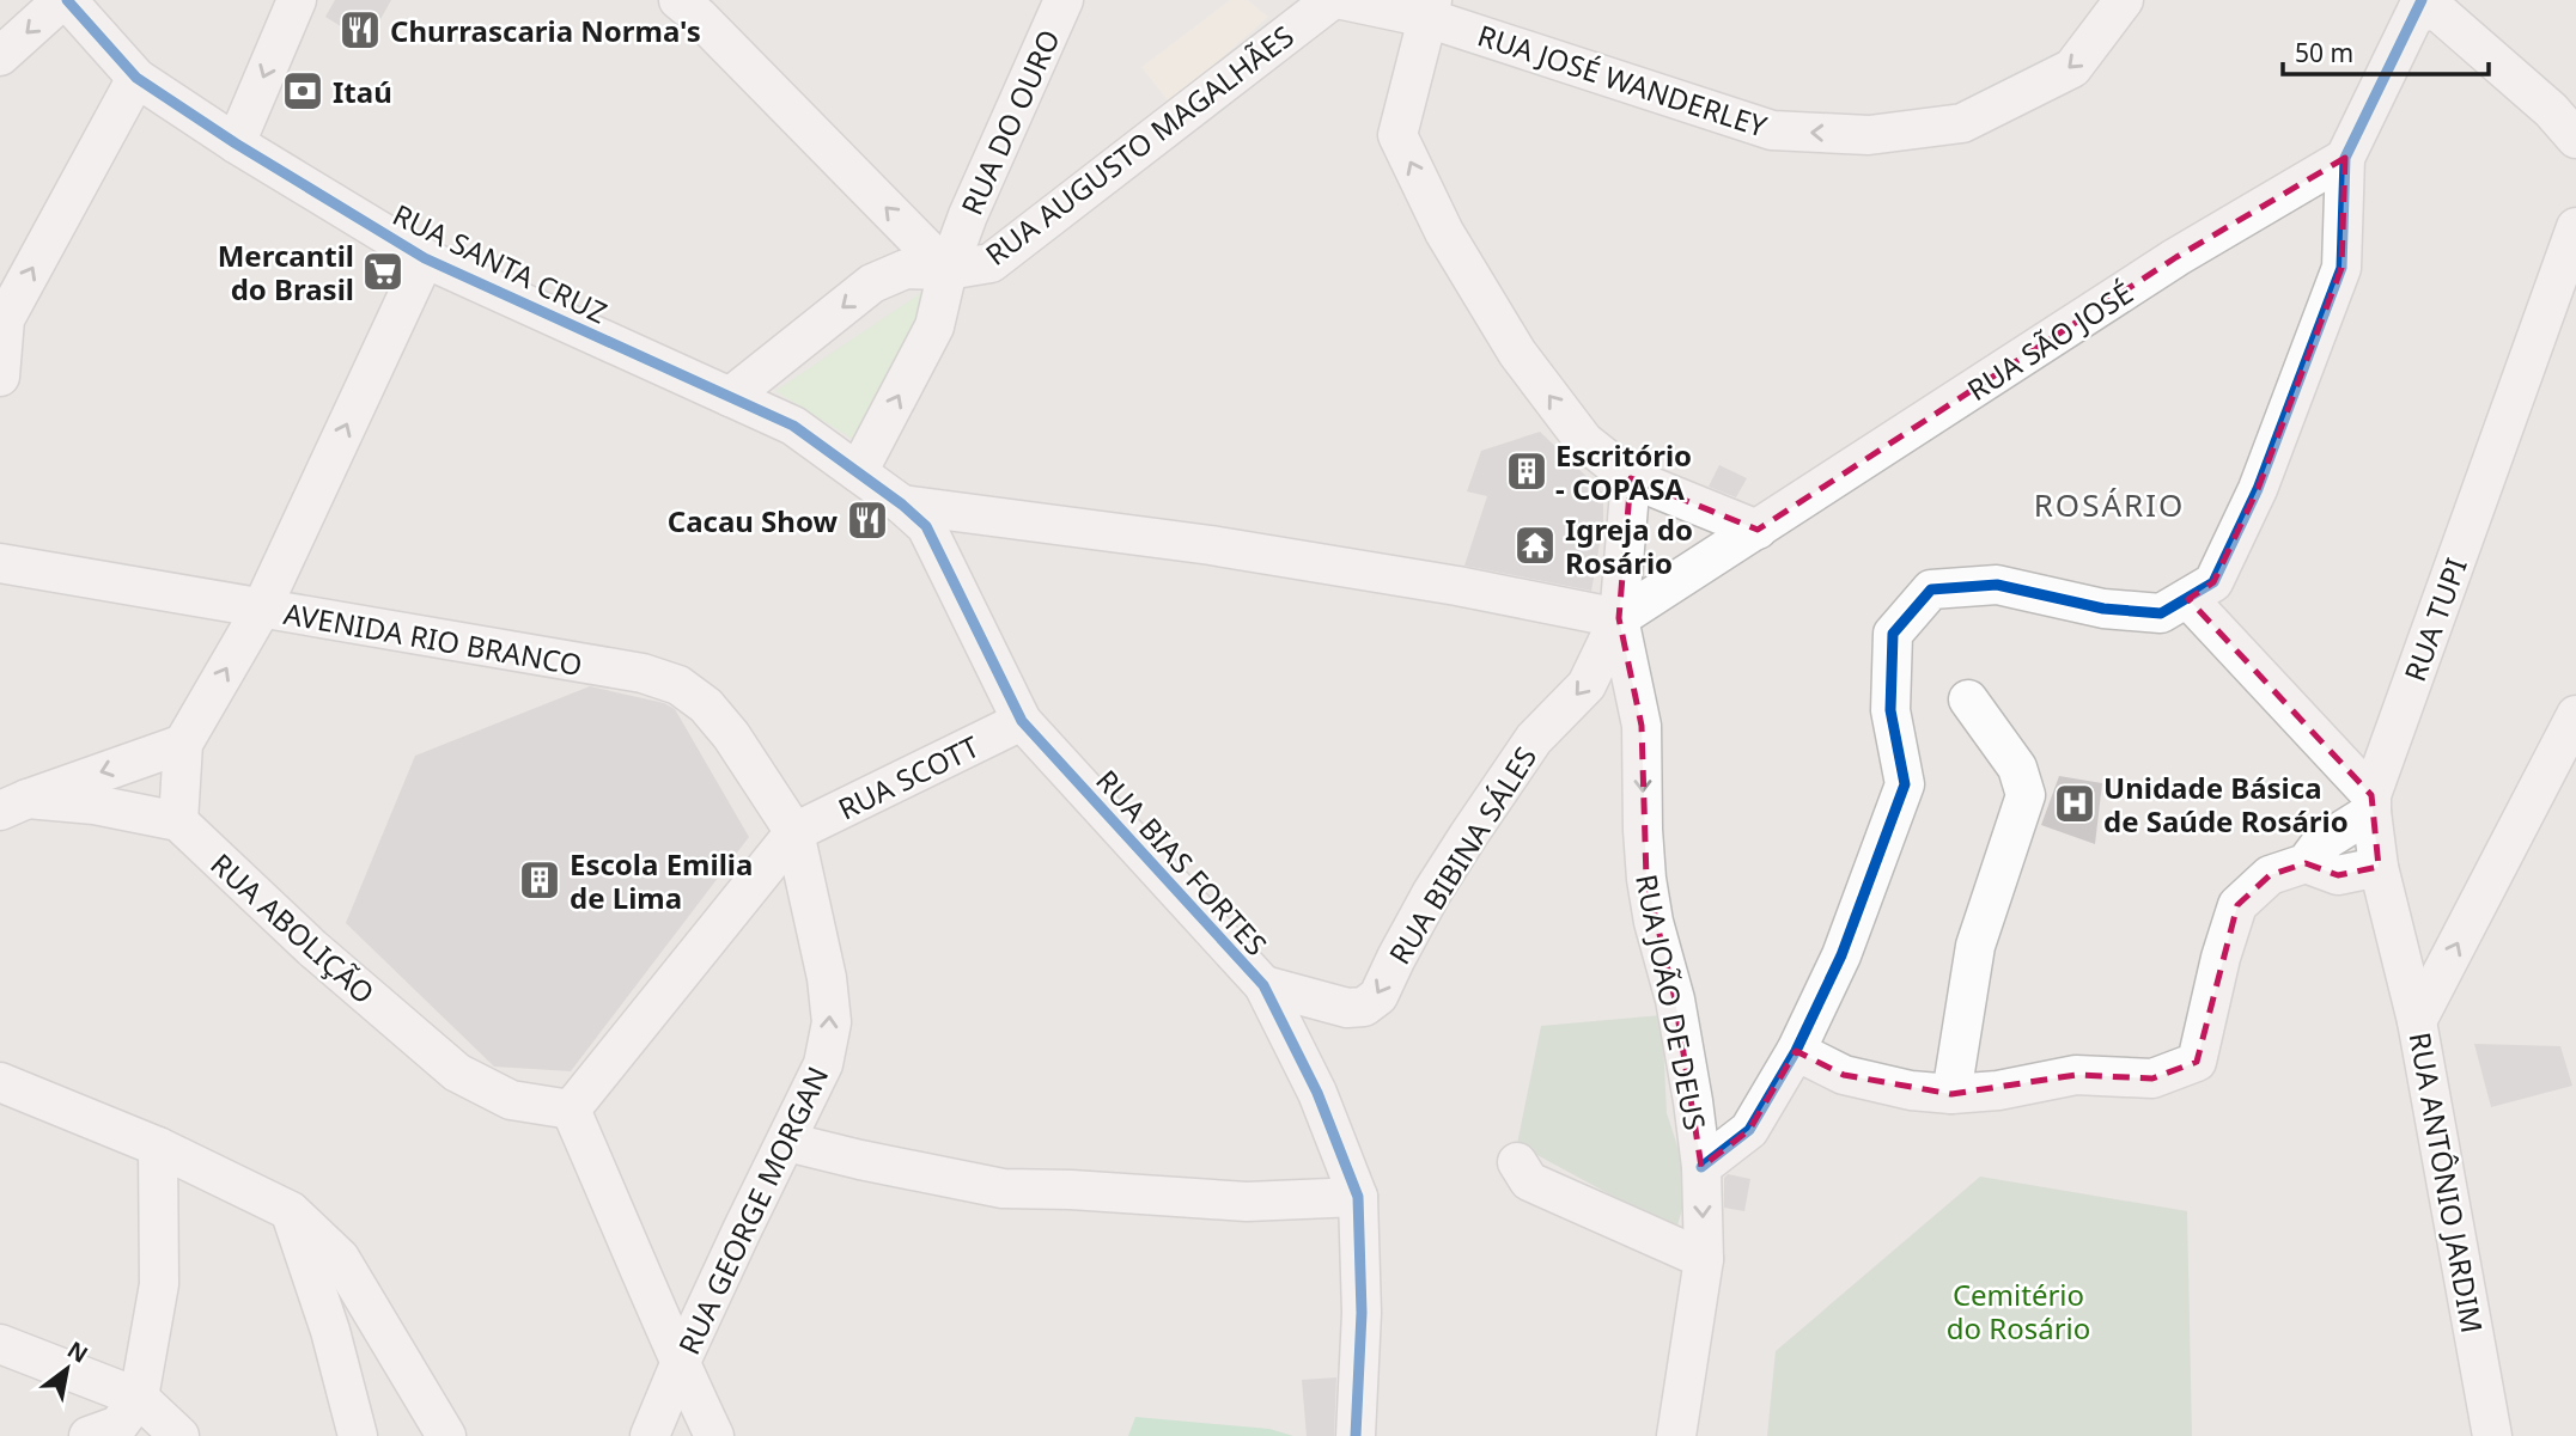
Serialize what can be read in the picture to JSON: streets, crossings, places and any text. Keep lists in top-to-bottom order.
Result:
{
  "streets": {
    "street": [
      "RUA JOSÉ WANDERLEY",
      "RUA DO OURO",
      "RUA AUGUSTO MAGALHÃES",
      "RUA SANTA CRUZ",
      "RUA SÃO JOSÉ",
      "RUA TUPI",
      "AVENIDA RIO BRANCO",
      "RUA SCOTT",
      "RUA BIBINA SÁLES",
      "RUA BIAS FORTES",
      "RUA ABOLIÇÃO",
      "RUA JOÃO DE DEUS",
      "RUA ANTÔNIO JARDIM",
      "RUA GEORGE MORGAN"
    ]
  },
  "crossings": [
    ["RUA DO OURO", "RUA AUGUSTO MAGALHÃES"],
    ["RUA DO OURO", "RUA SANTA CRUZ"],
    ["RUA DO OURO", "RUA BIAS FORTES"],
    ["RUA AUGUSTO MAGALHÃES", "RUA SANTA CRUZ"],
    ["RUA SANTA CRUZ", "RUA BIAS FORTES"],
    ["RUA SÃO JOSÉ", "RUA BIBINA SÁLES"],
    ["RUA SÃO JOSÉ", "RUA JOÃO DE DEUS"],
    ["RUA TUPI", "RUA ANTÔNIO JARDIM"],
    ["AVENIDA RIO BRANCO", "RUA SCOTT"],
    ["AVENIDA RIO BRANCO", "RUA GEORGE MORGAN"],
    ["RUA SCOTT", "RUA BIAS FORTES"],
    ["RUA SCOTT", "RUA GEORGE MORGAN"],
    ["RUA BIBINA SÁLES", "RUA BIAS FORTES"],
    ["RUA BIBINA SÁLES", "RUA JOÃO DE DEUS"]
  ],
  "one_way": [
    "RUA JOSÉ WANDERLEY",
    "RUA DO OURO",
    "RUA BIBINA SÁLES",
    "RUA ANTÔNIO JARDIM",
    "RUA GEORGE MORGAN"
  ],
  "districts": ["ROSÁRIO"],
  "parks": ["Cemitério do Rosário"],
  "places": {
    "restaurant": ["Churrascaria Norma's", "Cacau Show"],
    "bank": ["Itaú"],
    "supermarket": ["Mercantil do Brasil"],
    "building": ["Escritório - COPASA", "Escola Emilia de Lima"],
    "temple": ["Igreja do Rosário"],
    "hospital": ["Unidade Básica de Saúde Rosário"]
  },
  "scale_bar": "50 m",
  "north": "top right"
}
